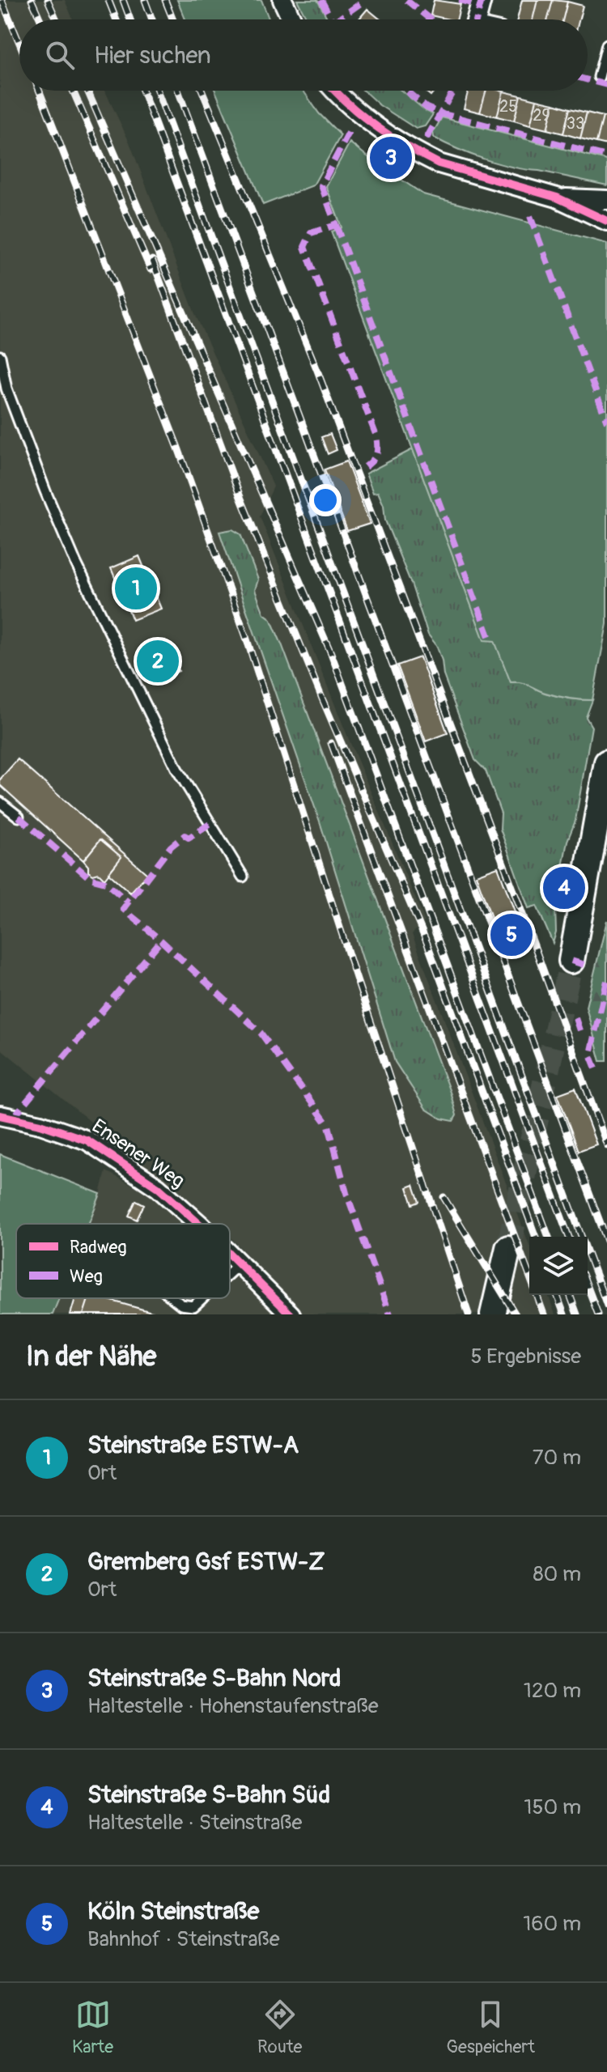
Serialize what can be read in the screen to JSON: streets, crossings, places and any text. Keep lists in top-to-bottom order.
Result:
{
  "streets": {
    "street": ["Ensener Weg"]
  },
  "house_numbers": ["25", "29", "33"],
  "legend": ["Radweg", "Weg"],
  "page": {
    "search": "Hier suchen",
    "pins": [
      "3",
      "1",
      "2",
      "4",
      "5"
    ],
    "heading": ["In der Nähe", "5 Ergebnisse"],
    "list": [
      {
        "mark": "1",
        "name": "Steinstraße ESTW-A",
        "note": "Ort",
        "value": "70 m"
      },
      {
        "mark": "2",
        "name": "Gremberg Gsf ESTW-Z",
        "note": "Ort",
        "value": "80 m"
      },
      {
        "mark": "3",
        "name": "Steinstraße S-Bahn Nord",
        "note": "Haltestelle · Hohenstaufenstraße",
        "value": "120 m"
      },
      {
        "mark": "4",
        "name": "Steinstraße S-Bahn Süd",
        "note": "Haltestelle · Steinstraße",
        "value": "150 m"
      },
      {
        "mark": "5",
        "name": "Köln Steinstraße",
        "note": "Bahnhof · Steinstraße",
        "value": "160 m"
      }
    ],
    "nav": ["Karte", "Route", "Gespeichert"]
  }
}
